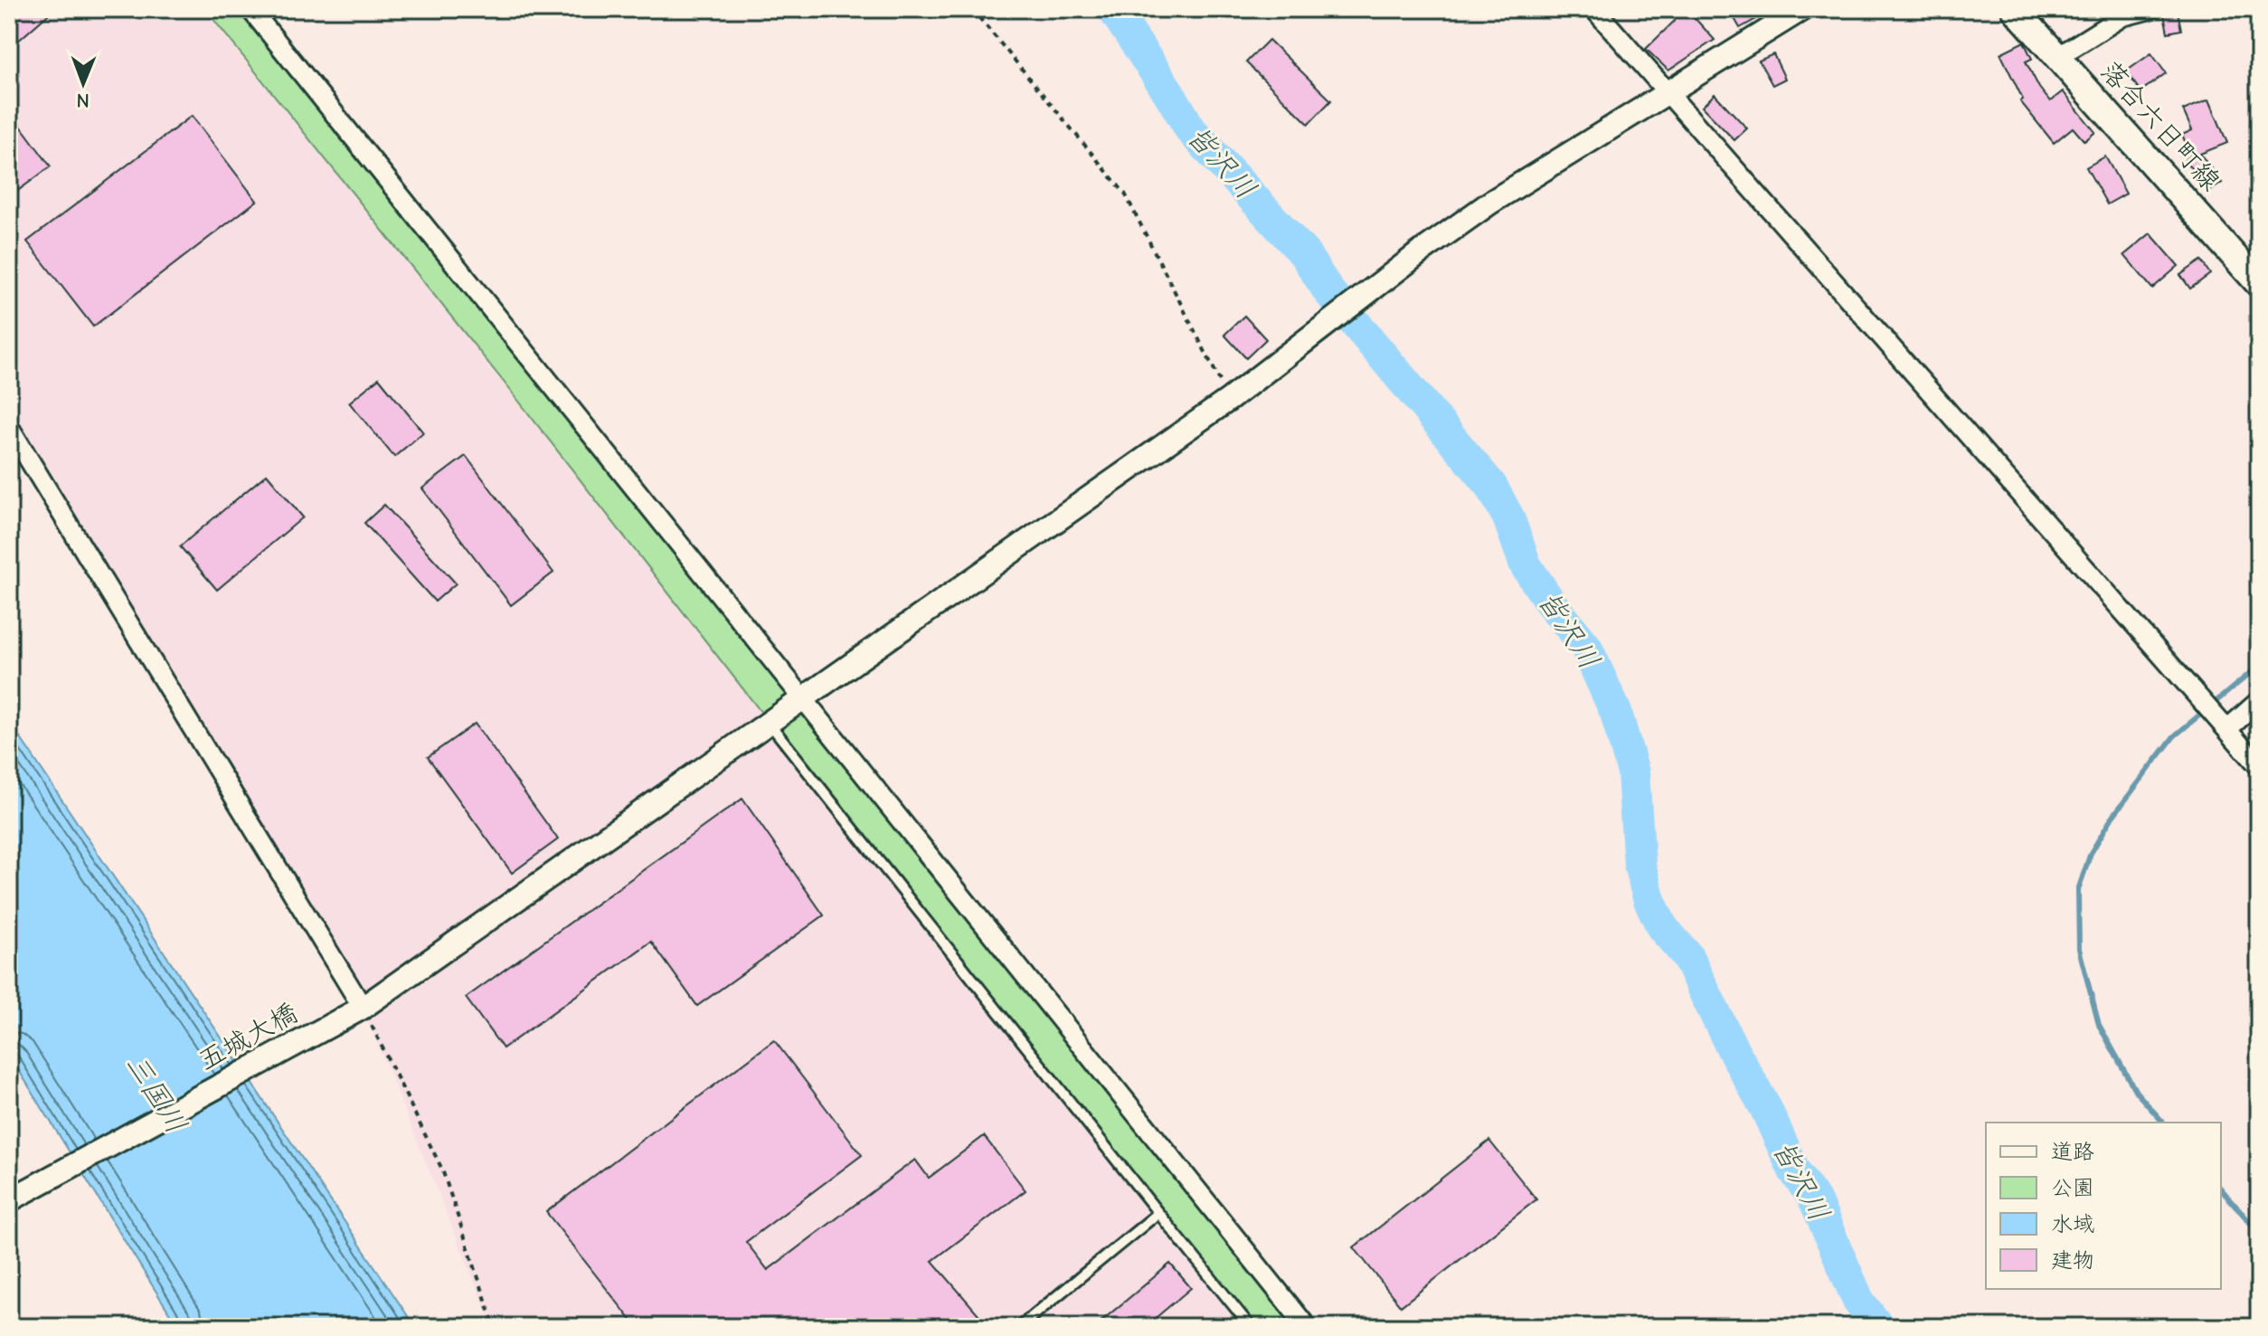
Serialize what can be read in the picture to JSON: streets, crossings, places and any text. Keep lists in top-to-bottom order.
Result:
{
  "streets": {
    "main road": ["落合六日町線"],
    "street": ["五城大橋"]
  },
  "water": ["皆沢川", "三国川"],
  "legend": [
    "道路",
    "公園",
    "水域",
    "建物"
  ],
  "north": "bottom"
}
